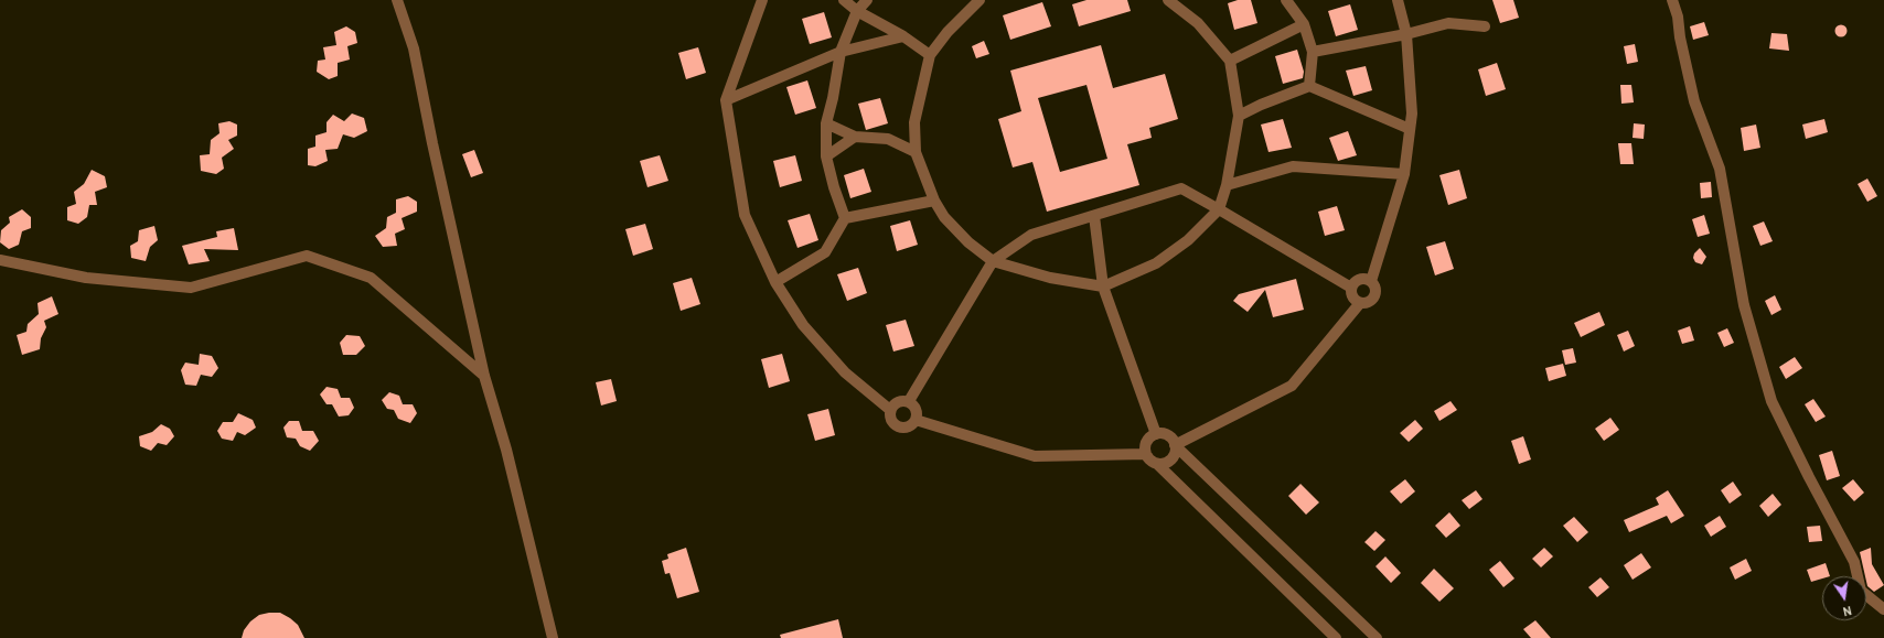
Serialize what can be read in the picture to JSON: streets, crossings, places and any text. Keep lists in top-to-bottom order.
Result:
{
  "north": "bottom"
}
